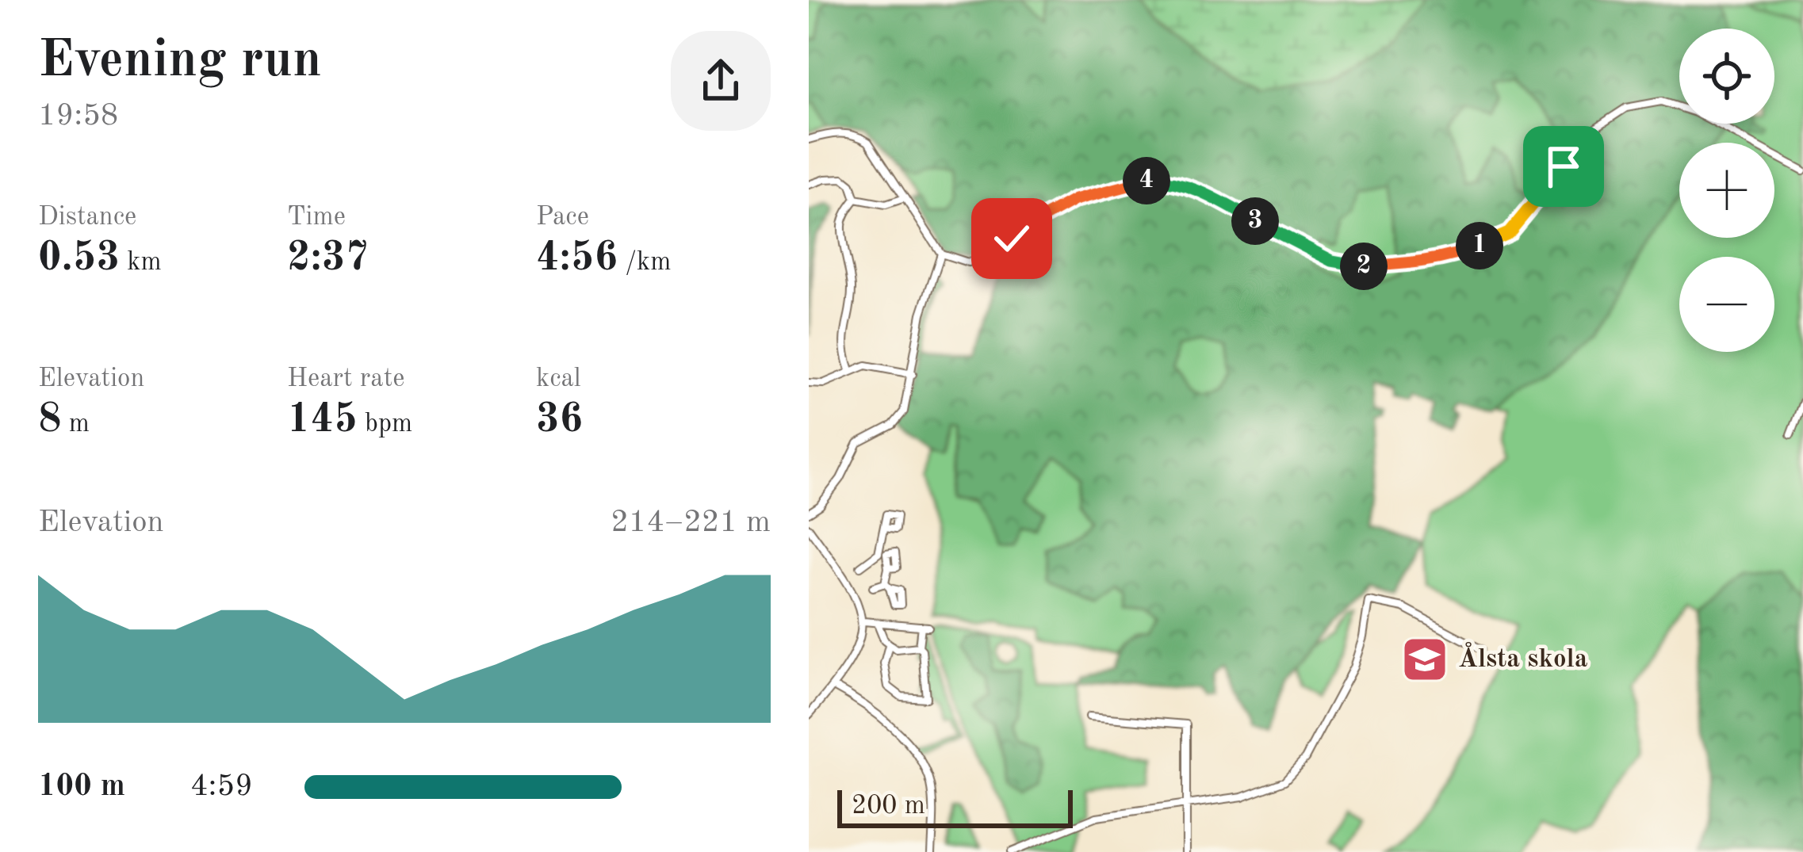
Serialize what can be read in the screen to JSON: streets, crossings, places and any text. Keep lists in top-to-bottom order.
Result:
{
  "places": {
    "school or university": ["Ålsta skola"]
  },
  "scale_bar": "200 m",
  "page": {
    "heading": ["Evening run", "19:58"],
    "map_buttons": ["+", "−"],
    "pins": [
      "4",
      "3",
      "1",
      "2"
    ],
    "stats": [
      ["Distance", "0.53 km"],
      ["Time", "2:37"],
      ["Pace", "4:56 /km"],
      ["Elevation", "8 m"],
      ["Heart rate", "145 bpm"],
      ["kcal", "36"]
    ],
    "chart": ["Elevation", "214–221 m"],
    "list": [
      {
        "name": "100 m",
        "note": "4:59"
      }
    ],
    "scale": "200 m"
  }
}
